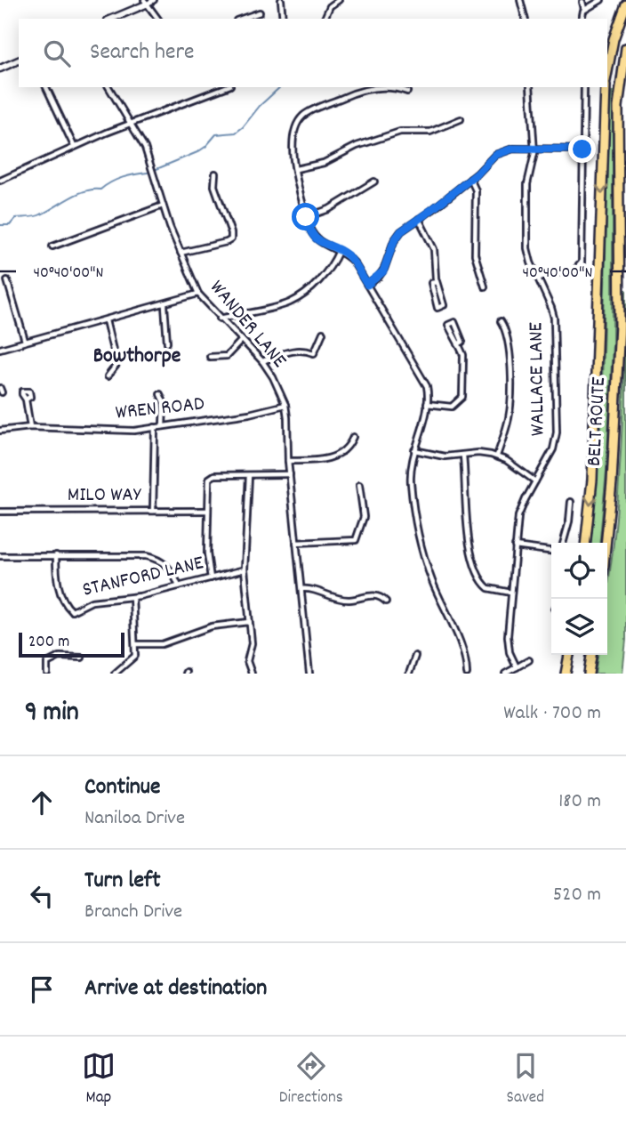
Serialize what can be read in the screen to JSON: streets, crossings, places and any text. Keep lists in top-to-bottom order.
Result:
{
  "streets": {
    "highway": ["BELT ROUTE"],
    "street": [
      "WANDER LANE",
      "WALLACE LANE",
      "WREN ROAD",
      "MILO WAY",
      "STANFORD LANE"
    ]
  },
  "crossings": [
    ["WANDER LANE", "WREN ROAD"]
  ],
  "districts": ["Bowthorpe"],
  "scale_bar": "200 m",
  "page": {
    "search": "Search here",
    "scale": "200 m",
    "heading": ["9 min", "Walk · 700 m"],
    "list": [
      ["Continue", "Naniloa Drive", "180 m"],
      ["Turn left", "Branch Drive", "520 m"],
      "Arrive at destination"
    ],
    "nav": ["Map", "Directions", "Saved"]
  },
  "coordinates": ["40°40'00\"N"]
}
